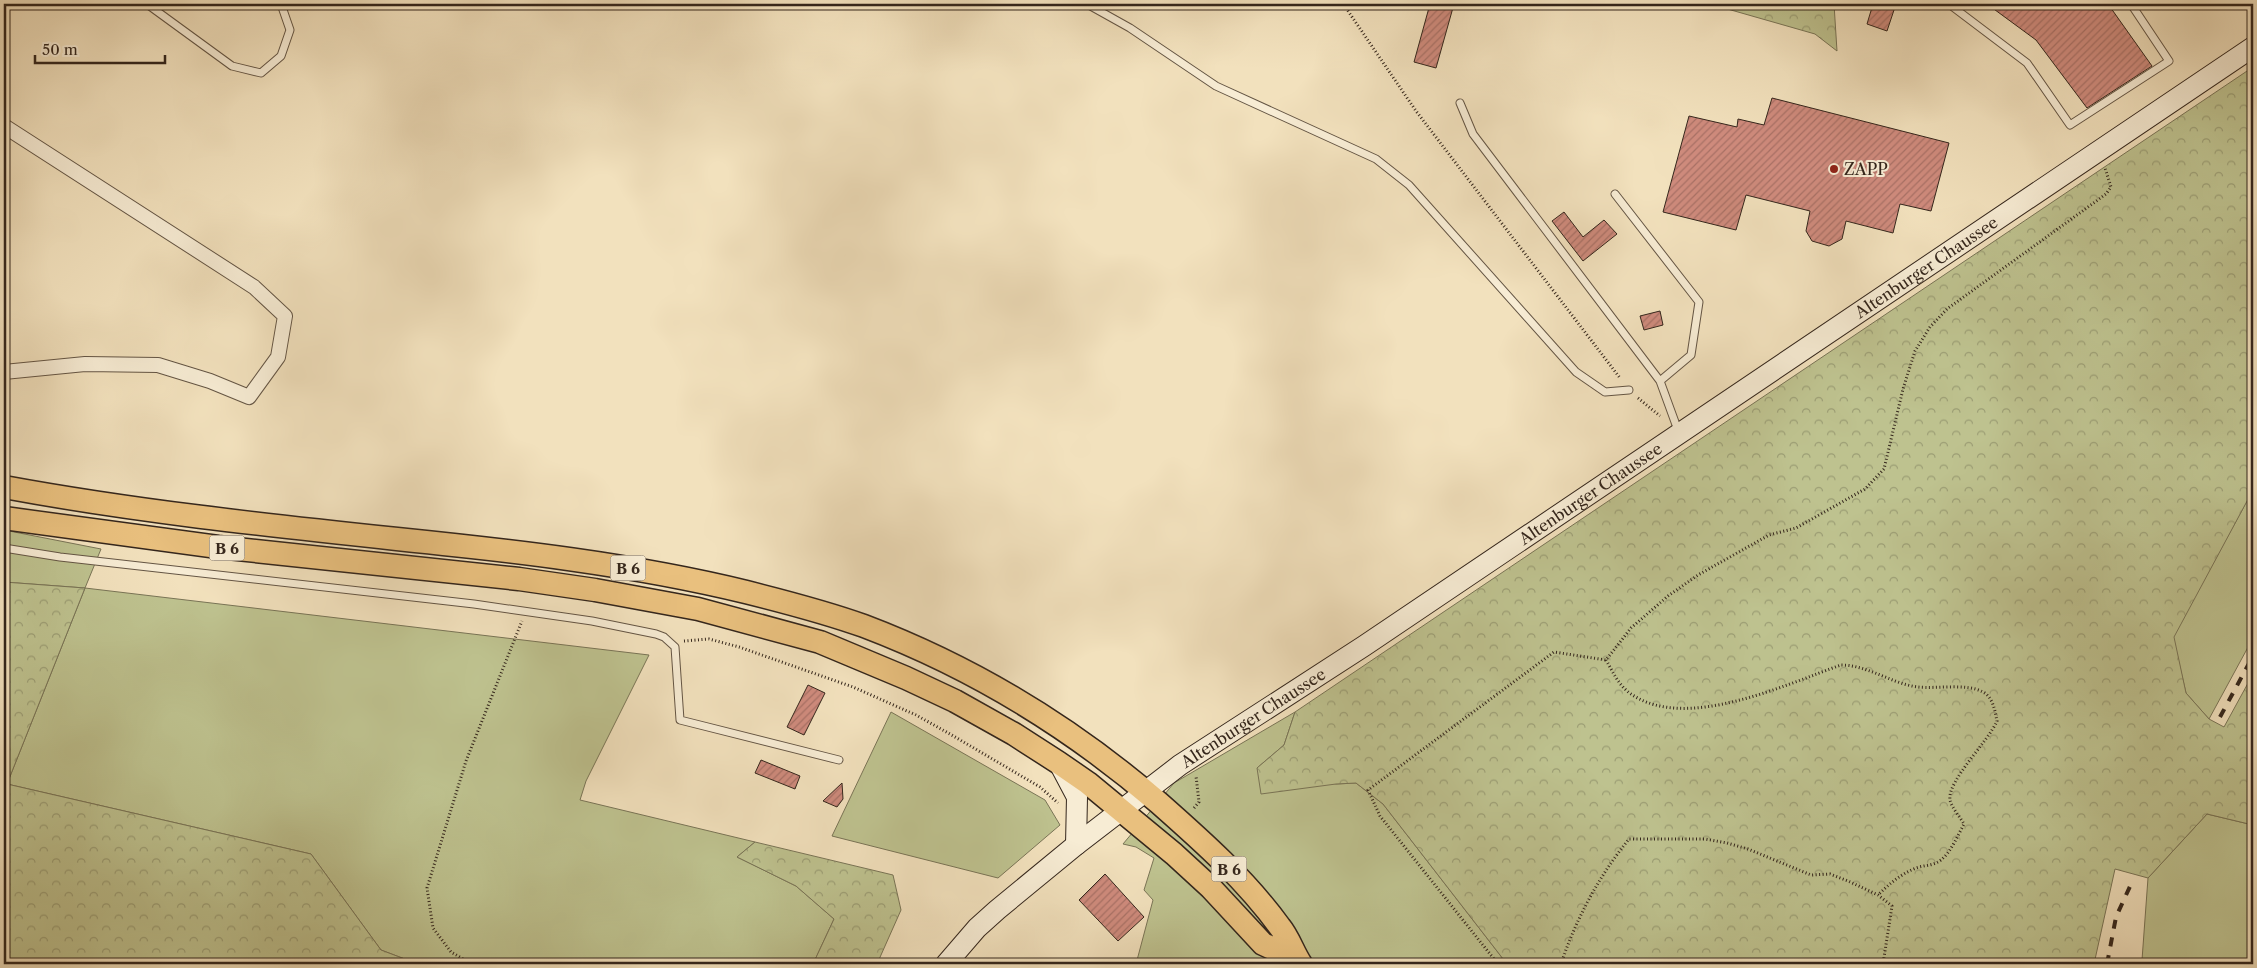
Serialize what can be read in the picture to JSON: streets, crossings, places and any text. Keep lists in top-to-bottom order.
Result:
{
  "streets": {
    "main road": ["Altenburger Chaussee", "B 6"]
  },
  "crossings": [
    ["Altenburger Chaussee", "B 6"]
  ],
  "places": ["ZAPP"],
  "scale_bar": "50 m"
}
